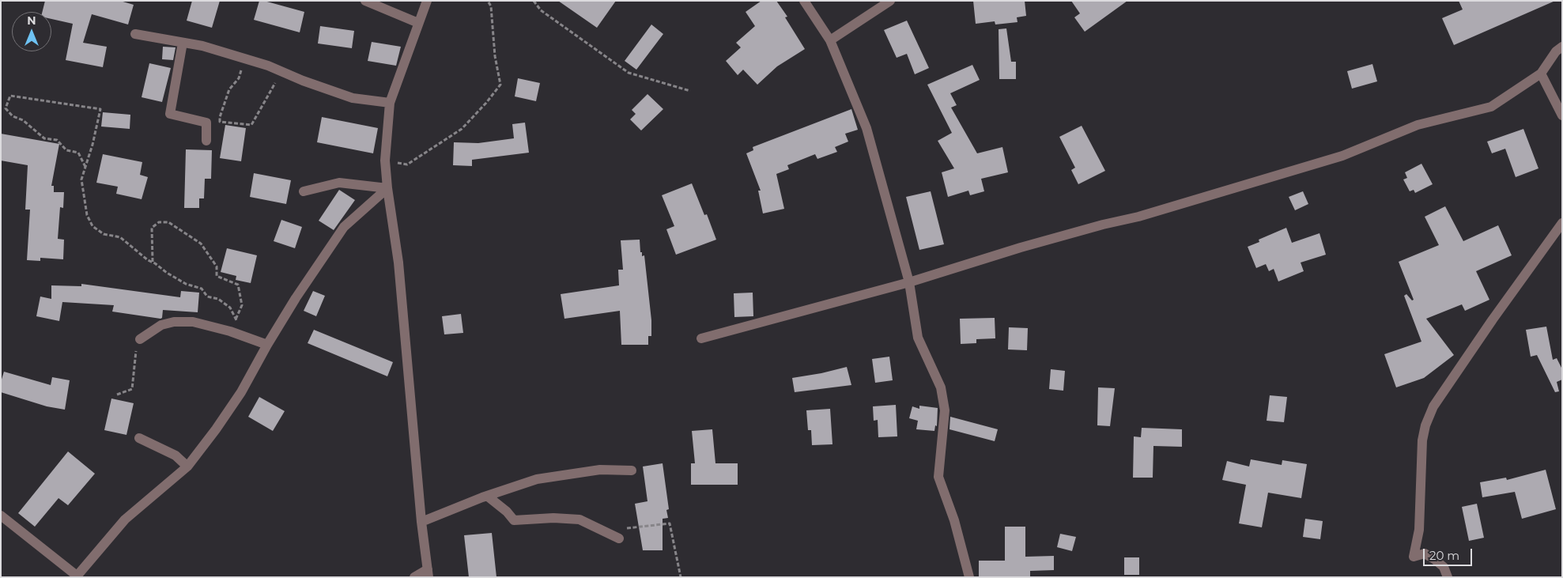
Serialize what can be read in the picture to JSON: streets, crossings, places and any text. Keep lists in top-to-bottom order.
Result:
{
  "scale_bar": "20 m",
  "north": "top"
}
